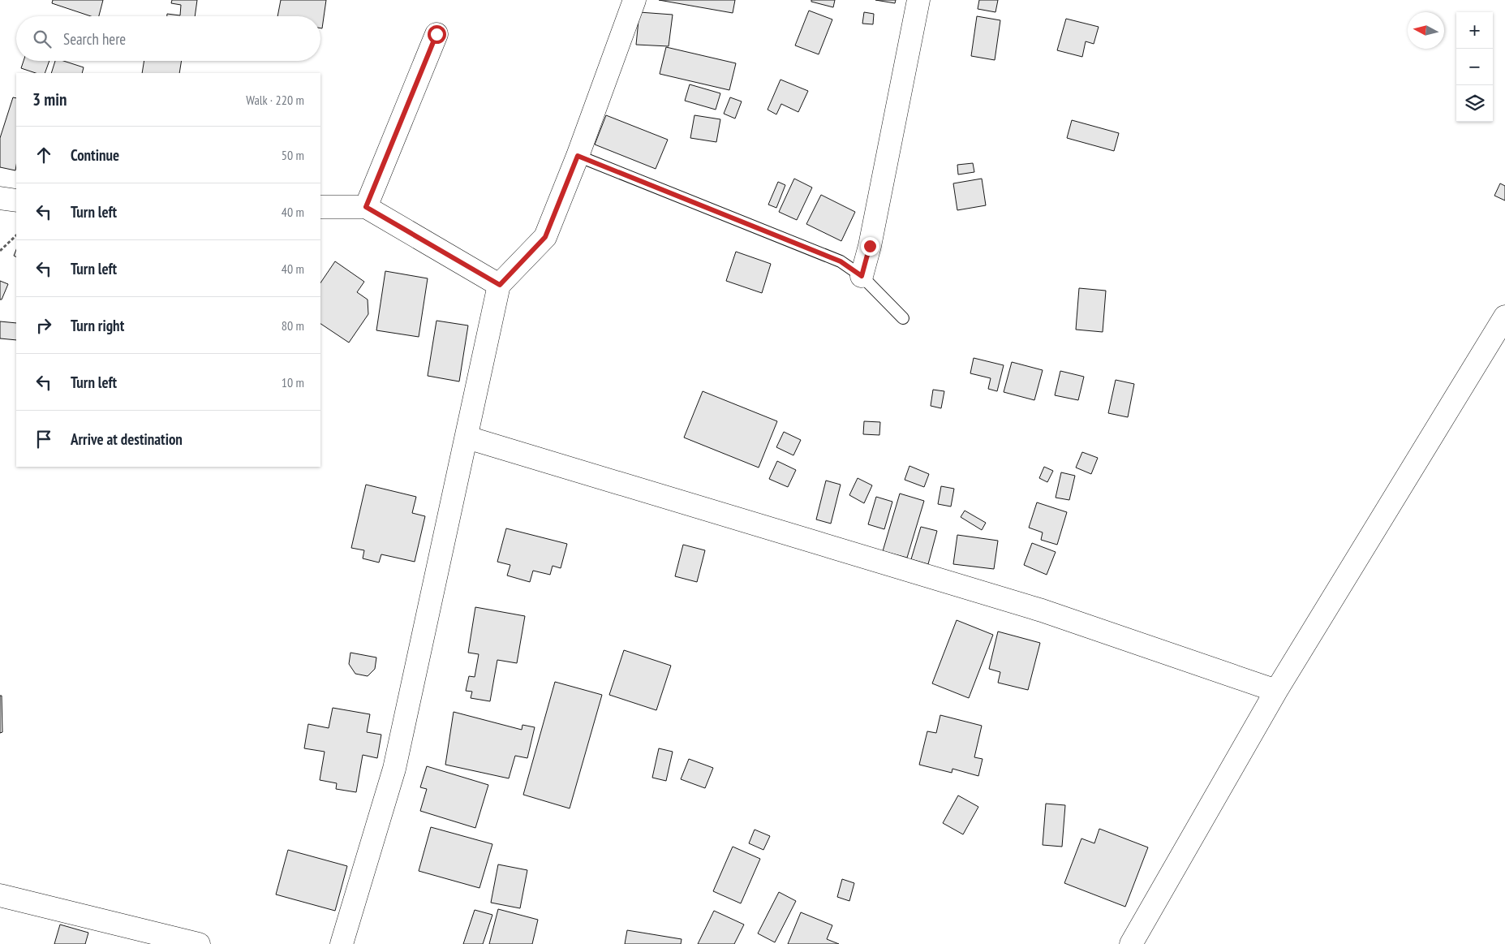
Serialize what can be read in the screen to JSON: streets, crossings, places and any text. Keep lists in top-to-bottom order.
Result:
{
  "north": "left",
  "page": {
    "map_buttons": ["+", "−"],
    "search": "Search here",
    "heading": ["3 min", "Walk · 220 m"],
    "list": [
      ["Continue", "50 m"],
      ["Turn left", "40 m"],
      ["Turn left", "40 m"],
      ["Turn right", "80 m"],
      ["Turn left", "10 m"],
      "Arrive at destination"
    ]
  }
}
